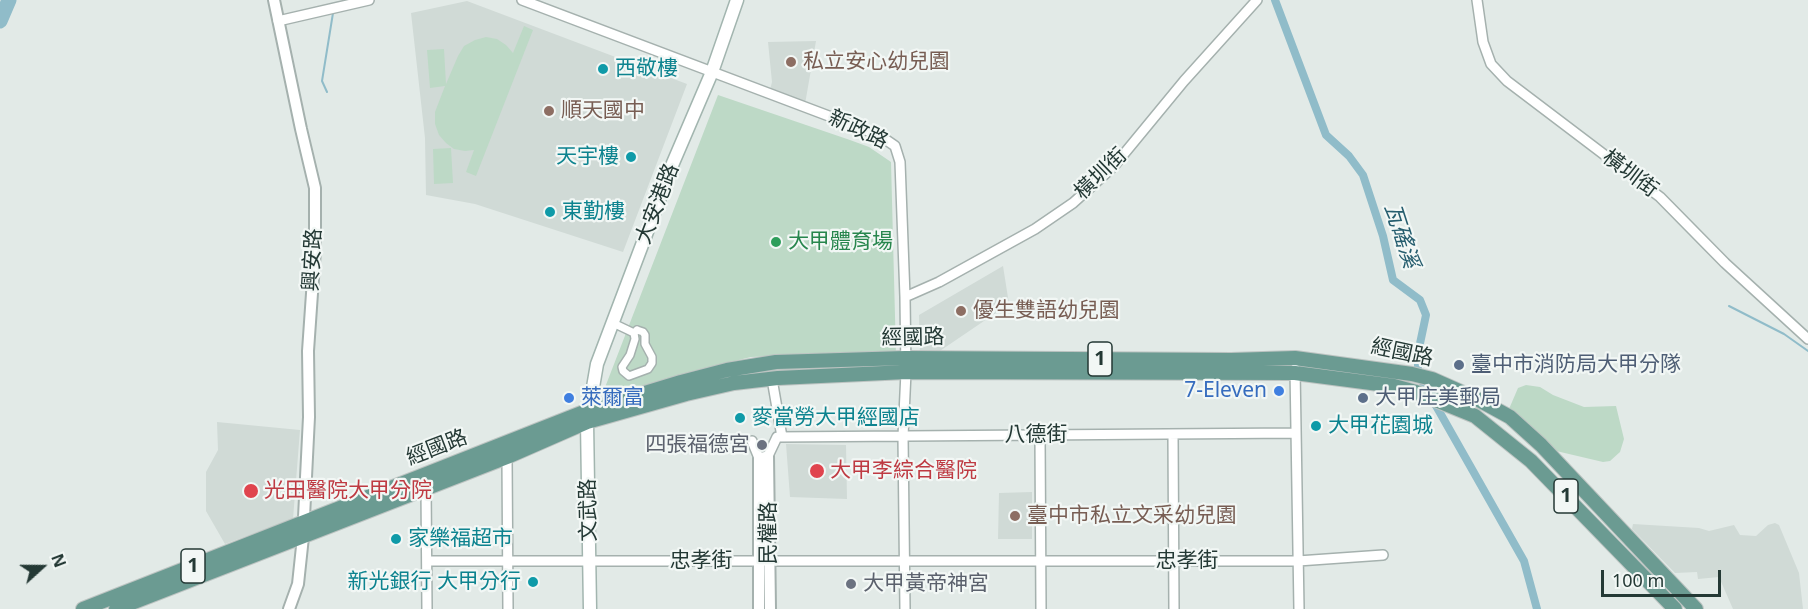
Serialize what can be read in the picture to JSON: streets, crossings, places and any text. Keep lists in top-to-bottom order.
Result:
{
  "streets": {
    "main road": [
      "大安港路",
      "經國路",
      "1",
      "文武路"
    ],
    "street": [
      "新政路",
      "橫圳街",
      "興安路",
      "八德街",
      "民權路",
      "忠孝街"
    ]
  },
  "crossings": [
    ["新政路", "橫圳街"],
    ["新政路", "大安港路"],
    ["新政路", "經國路"],
    ["新政路", "八德街"],
    ["新政路", "忠孝街"],
    ["大安港路", "經國路"],
    ["大安港路", "文武路"],
    ["興安路", "經國路"],
    ["經國路", "文武路"],
    ["文武路", "忠孝街"],
    ["民權路", "忠孝街"]
  ],
  "water": ["瓦磘溪"],
  "places": [
    "私立安心幼兒園",
    "西敬樓",
    "順天國中",
    "天宇樓",
    "東勤樓",
    "大甲體育場",
    "優生雙語幼兒園",
    "臺中市消防局大甲分隊",
    "7-Eleven",
    "萊爾富",
    "大甲庄美郵局",
    "麥當勞大甲經國店",
    "大甲花園城",
    "四張福德宮",
    "大甲李綜合醫院",
    "光田醫院大甲分院",
    "臺中市私立文采幼兒園",
    "家樂福超市",
    "新光銀行 大甲分行",
    "大甲黃帝神宮"
  ],
  "scale_bar": "100 m",
  "north": "right"
}
